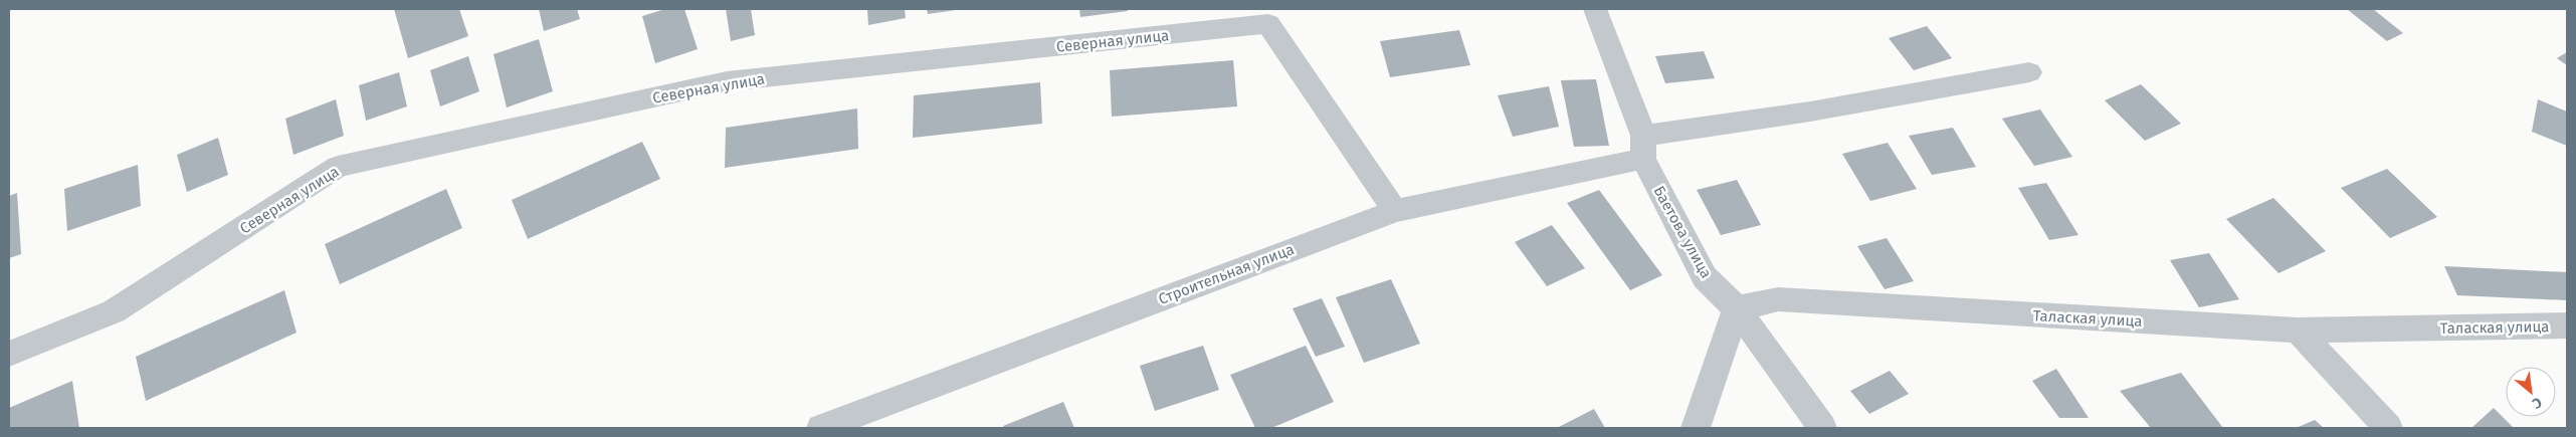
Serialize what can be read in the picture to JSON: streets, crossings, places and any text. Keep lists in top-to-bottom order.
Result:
{
  "streets": {
    "street": [
      "Северная улица",
      "Баетова улица",
      "Строительная улица",
      "Талаская улица"
    ]
  },
  "crossings": [
    ["Северная улица", "Строительная улица"],
    ["Баетова улица", "Строительная улица"],
    ["Баетова улица", "Талаская улица"]
  ],
  "north": "bottom right"
}
